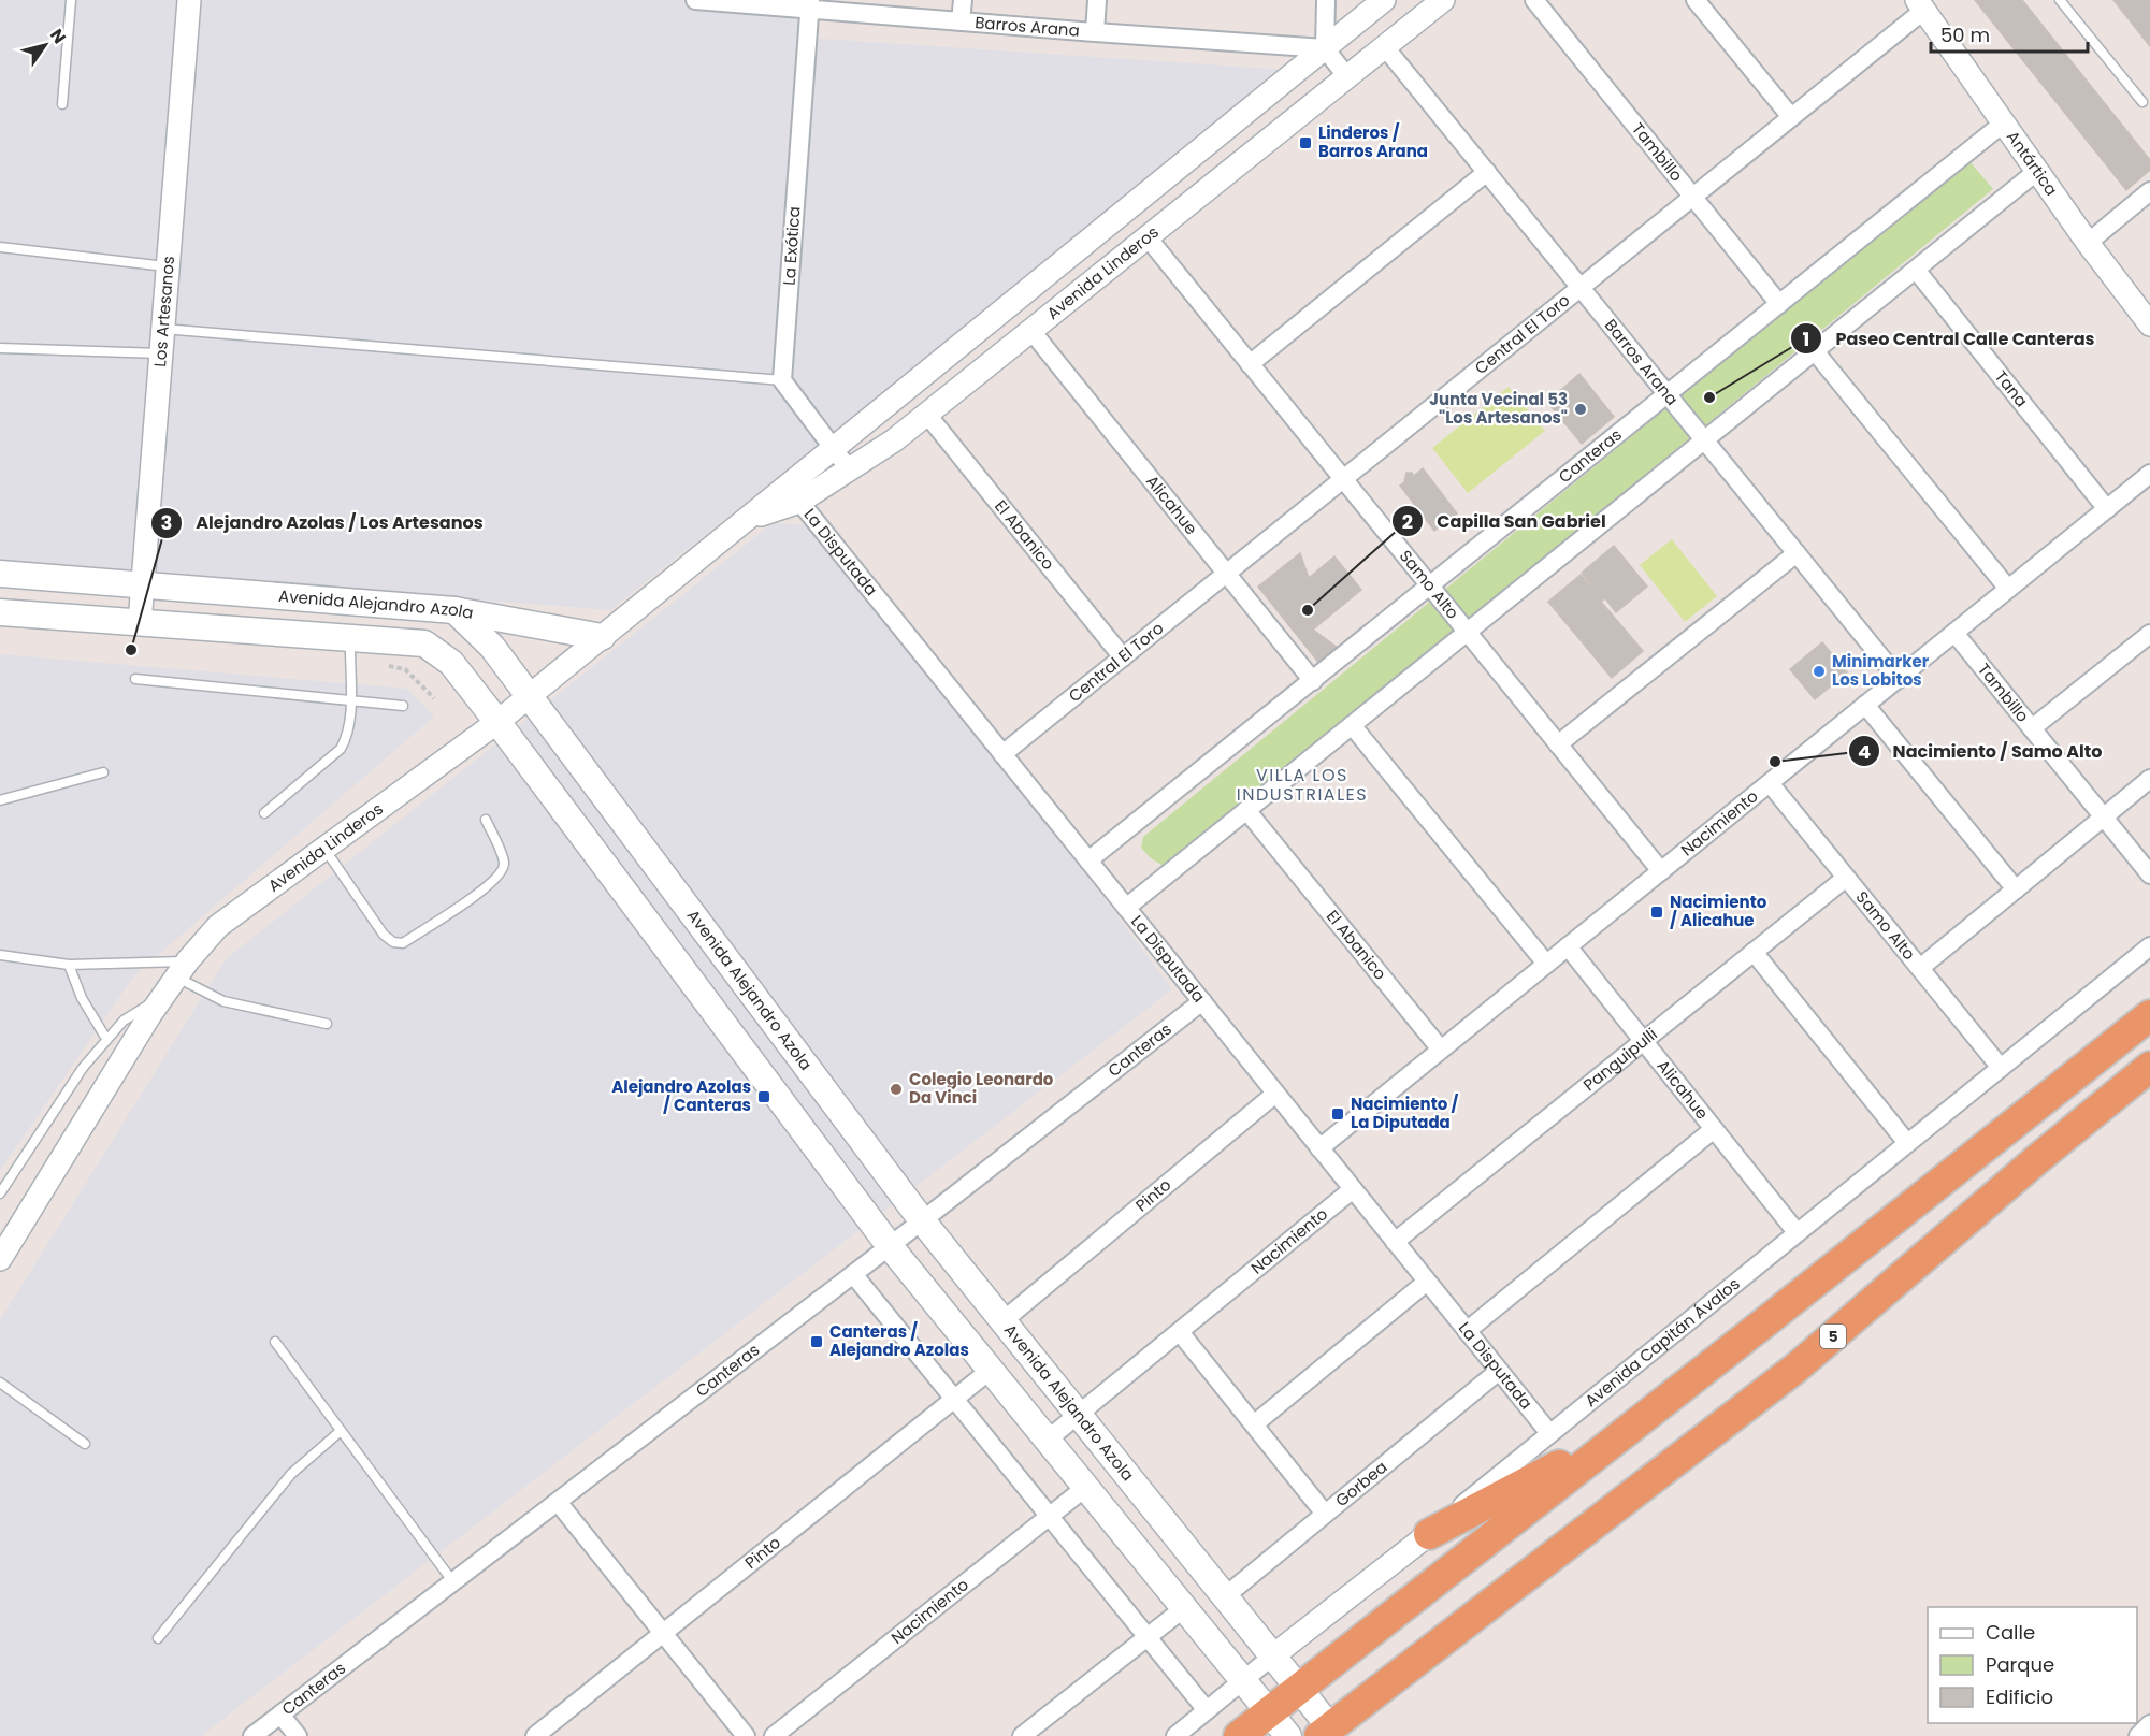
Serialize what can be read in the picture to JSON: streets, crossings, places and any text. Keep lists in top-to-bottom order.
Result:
{
  "streets": {
    "highway": ["5"],
    "main road": ["Avenida Alejandro Azola"],
    "street": [
      "Barros Arana",
      "Tambillo",
      "Antártica",
      "La Exótica",
      "Avenida Linderos",
      "Los Artesanos",
      "Central El Toro",
      "Tana",
      "Canteras",
      "Alicahue",
      "El Abanico",
      "La Disputada",
      "Samo Alto",
      "Nacimiento",
      "Panguipulli",
      "Pinto",
      "Avenida Capitán Ávalos",
      "Gorbea"
    ]
  },
  "crossings": [
    ["Barros Arana", "La Exótica"],
    ["Barros Arana", "Avenida Linderos"],
    ["Barros Arana", "Central El Toro"],
    ["Barros Arana", "Canteras"],
    ["Barros Arana", "Nacimiento"],
    ["Tambillo", "Central El Toro"],
    ["Tambillo", "Canteras"],
    ["Tambillo", "Nacimiento"],
    ["Antártica", "Central El Toro"],
    ["Antártica", "Canteras"],
    ["Avenida Linderos", "Alicahue"],
    ["Avenida Linderos", "El Abanico"],
    ["Avenida Linderos", "La Disputada"],
    ["Avenida Linderos", "Samo Alto"],
    ["Avenida Linderos", "Avenida Alejandro Azola"],
    ["Los Artesanos", "Avenida Alejandro Azola"],
    ["Central El Toro", "Alicahue"],
    ["Central El Toro", "El Abanico"],
    ["Central El Toro", "La Disputada"],
    ["Central El Toro", "Samo Alto"],
    ["Tana", "Nacimiento"],
    ["Canteras", "Alicahue"],
    ["Canteras", "La Disputada"],
    ["Canteras", "Samo Alto"],
    ["Canteras", "Avenida Alejandro Azola"],
    ["Alicahue", "Nacimiento"],
    ["Alicahue", "Panguipulli"],
    ["Alicahue", "Avenida Capitán Ávalos"],
    ["El Abanico", "Nacimiento"],
    ["La Disputada", "Nacimiento"],
    ["La Disputada", "Panguipulli"],
    ["La Disputada", "Pinto"],
    ["La Disputada", "Avenida Capitán Ávalos"],
    ["La Disputada", "Gorbea"],
    ["Samo Alto", "Nacimiento"],
    ["Samo Alto", "Panguipulli"],
    ["Samo Alto", "Avenida Capitán Ávalos"],
    ["Avenida Alejandro Azola", "Nacimiento"],
    ["Avenida Alejandro Azola", "Pinto"],
    ["Avenida Alejandro Azola", "5"],
    ["Avenida Alejandro Azola", "Avenida Capitán Ávalos"],
    ["Avenida Alejandro Azola", "Gorbea"]
  ],
  "districts": ["VILLA LOS INDUSTRIALES"],
  "places": {
    "transit": [
      "Linderos / Barros Arana",
      "Nacimiento / Alicahue",
      "Alejandro Azolas / Canteras",
      "Nacimiento / La Diputada",
      "Canteras / Alejandro Azolas"
    ],
    "other": [
      "Paseo Central Calle Canteras",
      "Junta Vecinal 53 \"Los Artesanos\"",
      "Capilla San Gabriel",
      "Alejandro Azolas / Los Artesanos",
      "Minimarker Los Lobitos",
      "Nacimiento / Samo Alto",
      "Colegio Leonardo Da Vinci"
    ]
  },
  "legend": ["Calle", "Parque", "Edificio"],
  "scale_bar": "50 m",
  "north": "top right"
}
